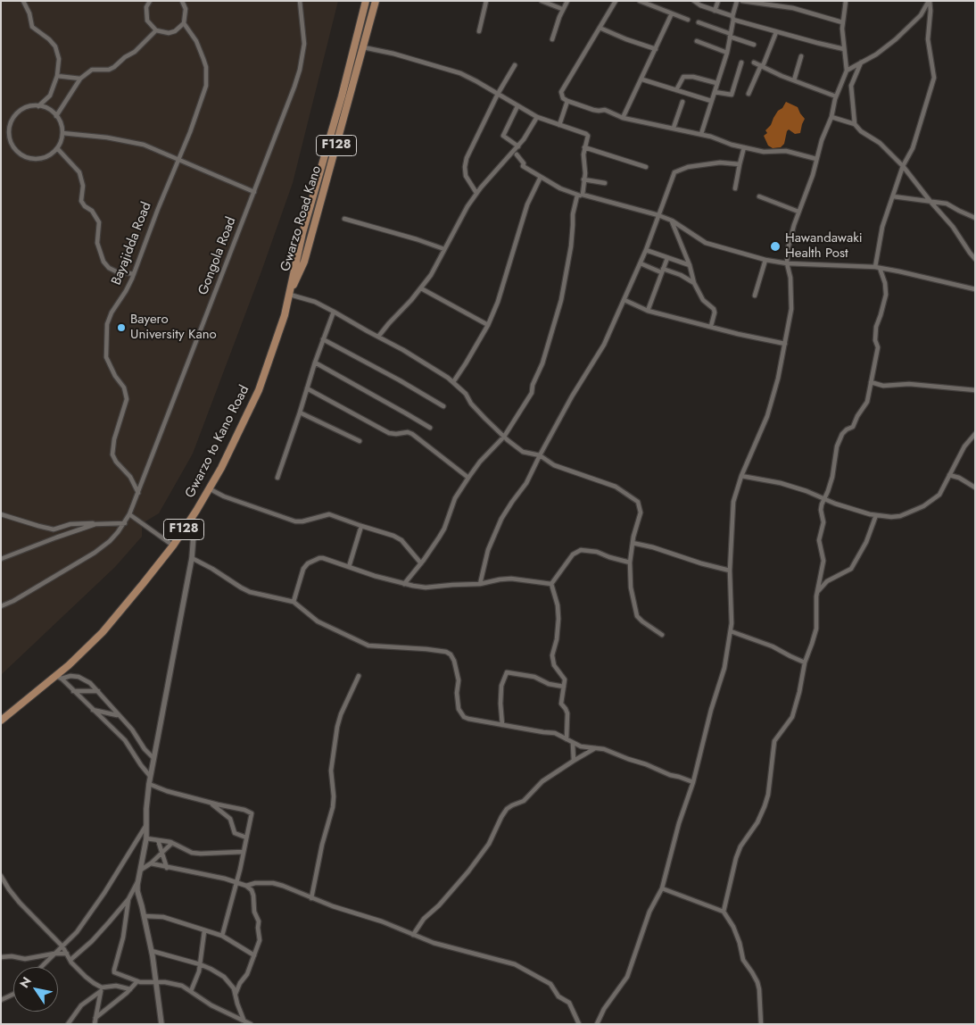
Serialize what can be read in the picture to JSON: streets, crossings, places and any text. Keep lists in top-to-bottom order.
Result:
{
  "streets": {
    "main road": ["F128", "Gwarzo Road Kano", "Gwarzo to Kano Road"],
    "street": ["Bayajidda Road", "Gongola Road"]
  },
  "crossings": [
    ["F128", "Gwarzo Road Kano"],
    ["F128", "Gwarzo to Kano Road"],
    ["Gwarzo Road Kano", "Gwarzo to Kano Road"],
    ["Bayajidda Road", "Gongola Road"]
  ],
  "places": ["Hawandawaki Health Post", "Bayero University Kano"],
  "north": "top left"
}
